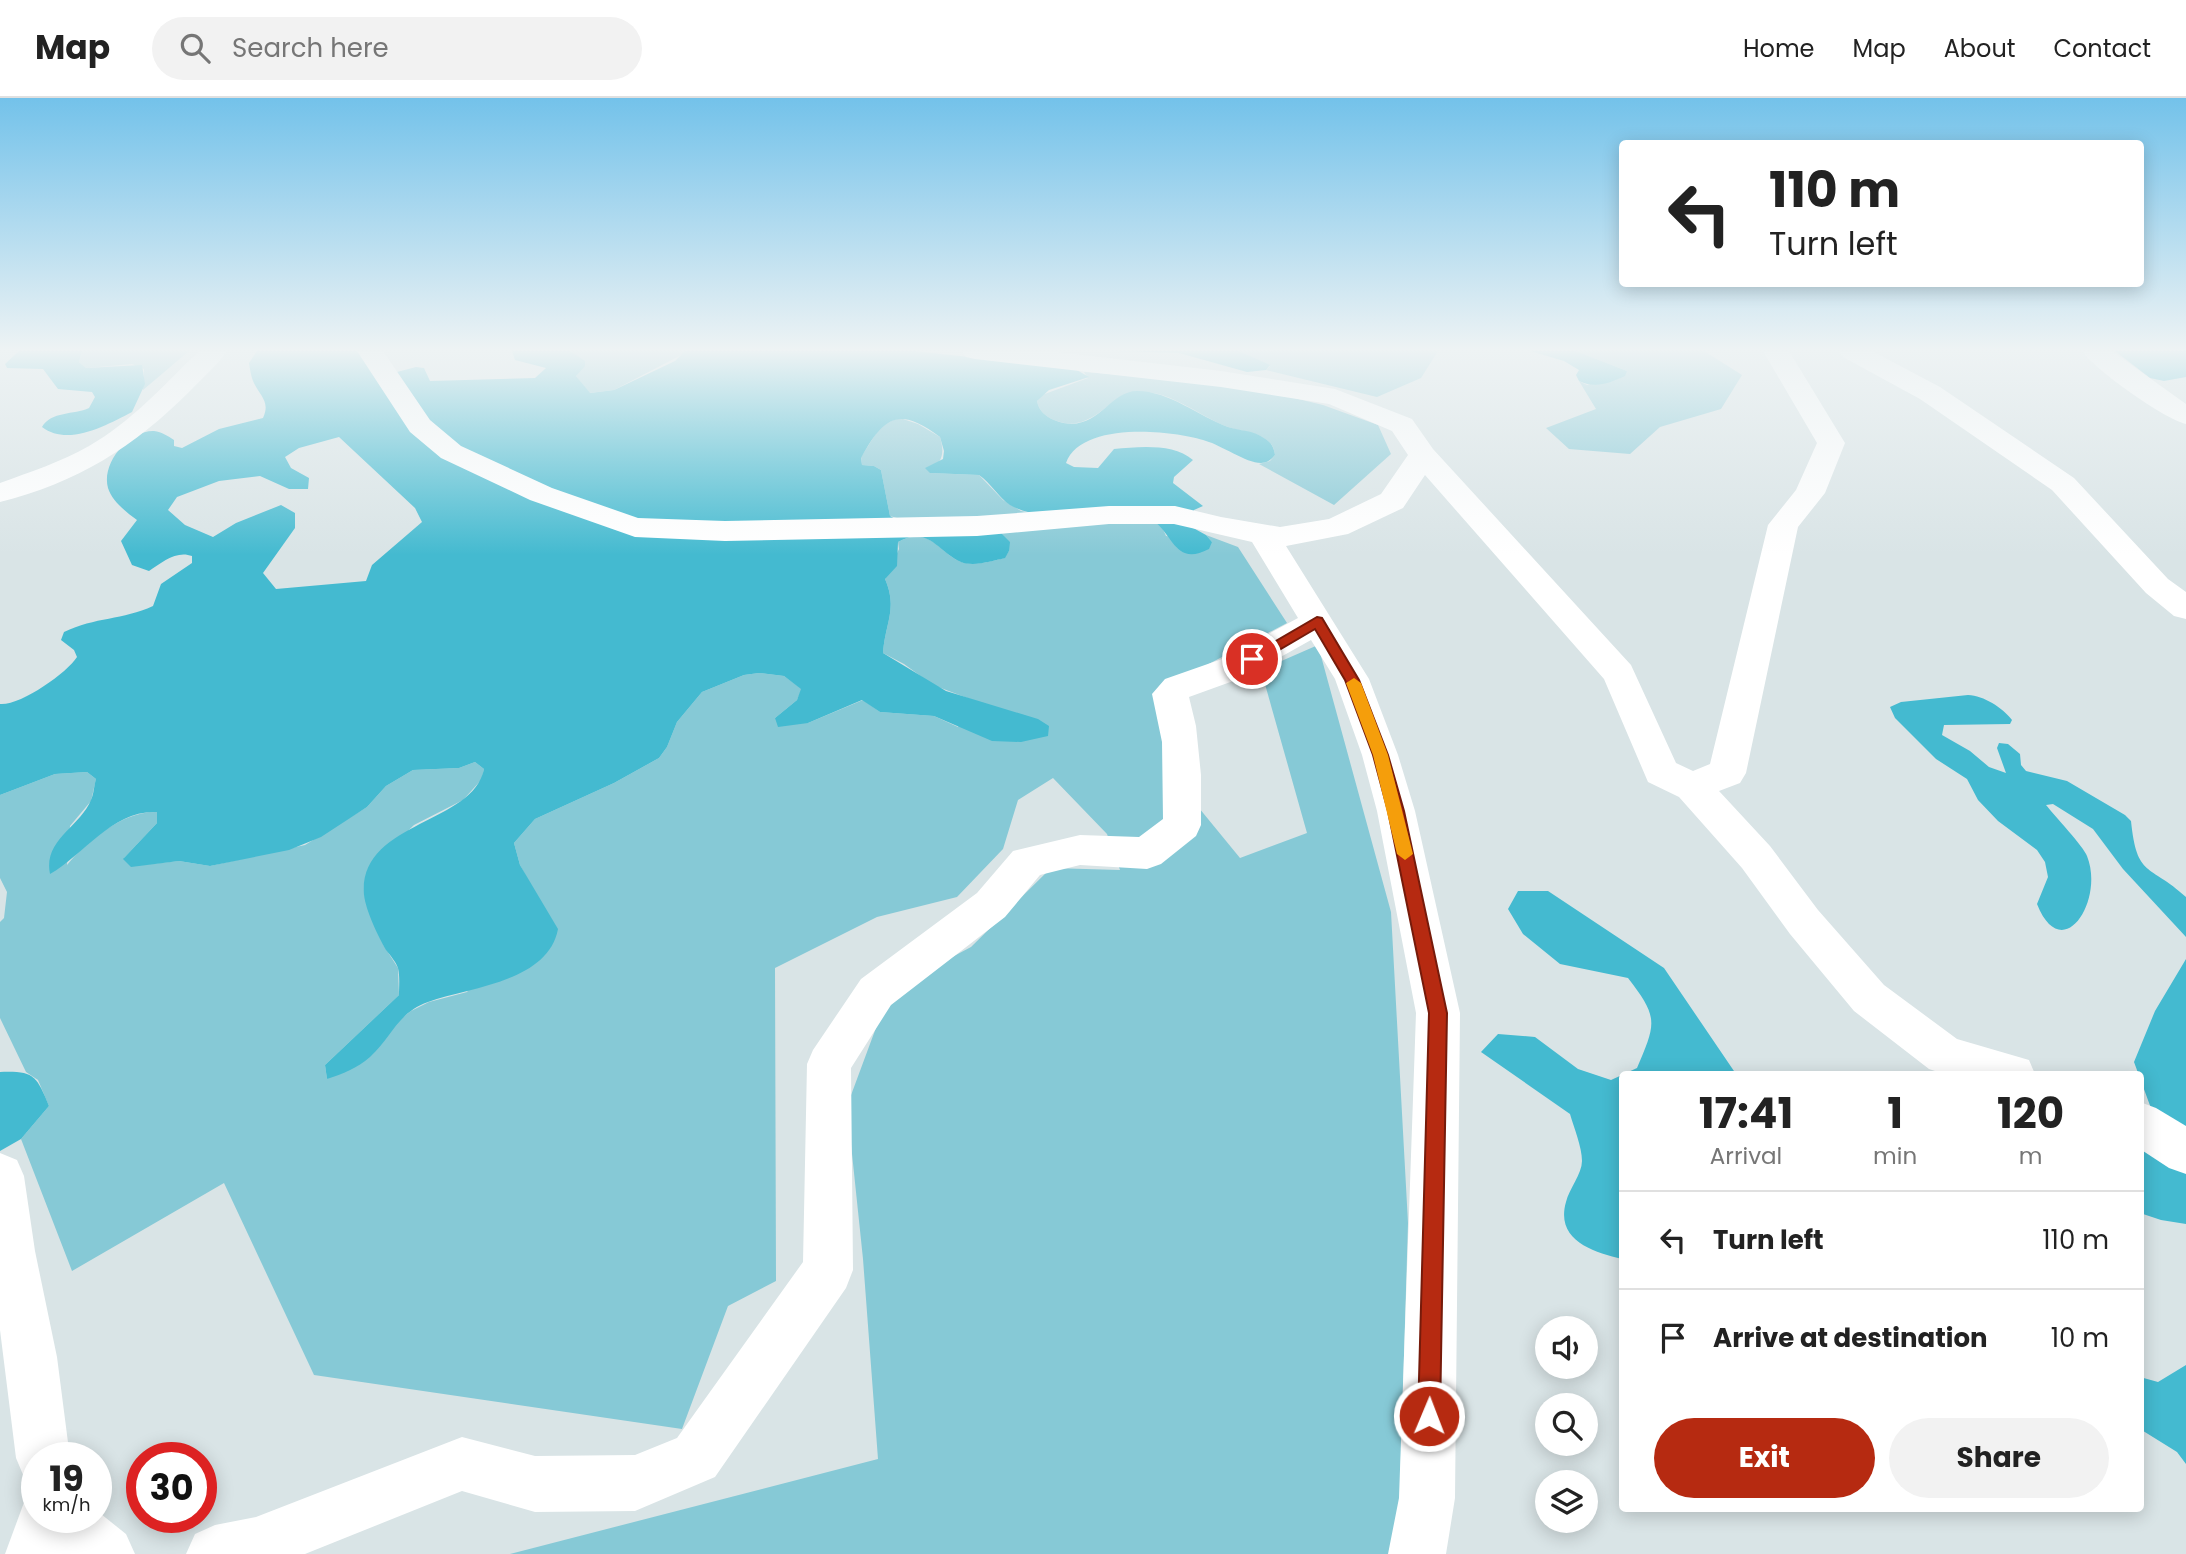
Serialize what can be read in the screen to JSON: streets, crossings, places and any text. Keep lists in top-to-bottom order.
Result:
{
  "page": {
    "header": "Map",
    "search": "Search here",
    "nav": [
      "Home",
      "Map",
      "About",
      "Contact"
    ],
    "turn": ["110 m", "Turn left"],
    "eta": [
      "17:41",
      "Arrival",
      "1",
      "min",
      "120",
      "m"
    ],
    "list": [
      {
        "name": "Turn left",
        "value": "110 m"
      },
      {
        "name": "Arrive at destination",
        "value": "10 m"
      }
    ],
    "buttons": ["Exit", "Share"],
    "speed": "19 km/h",
    "limit": "30"
  }
}
